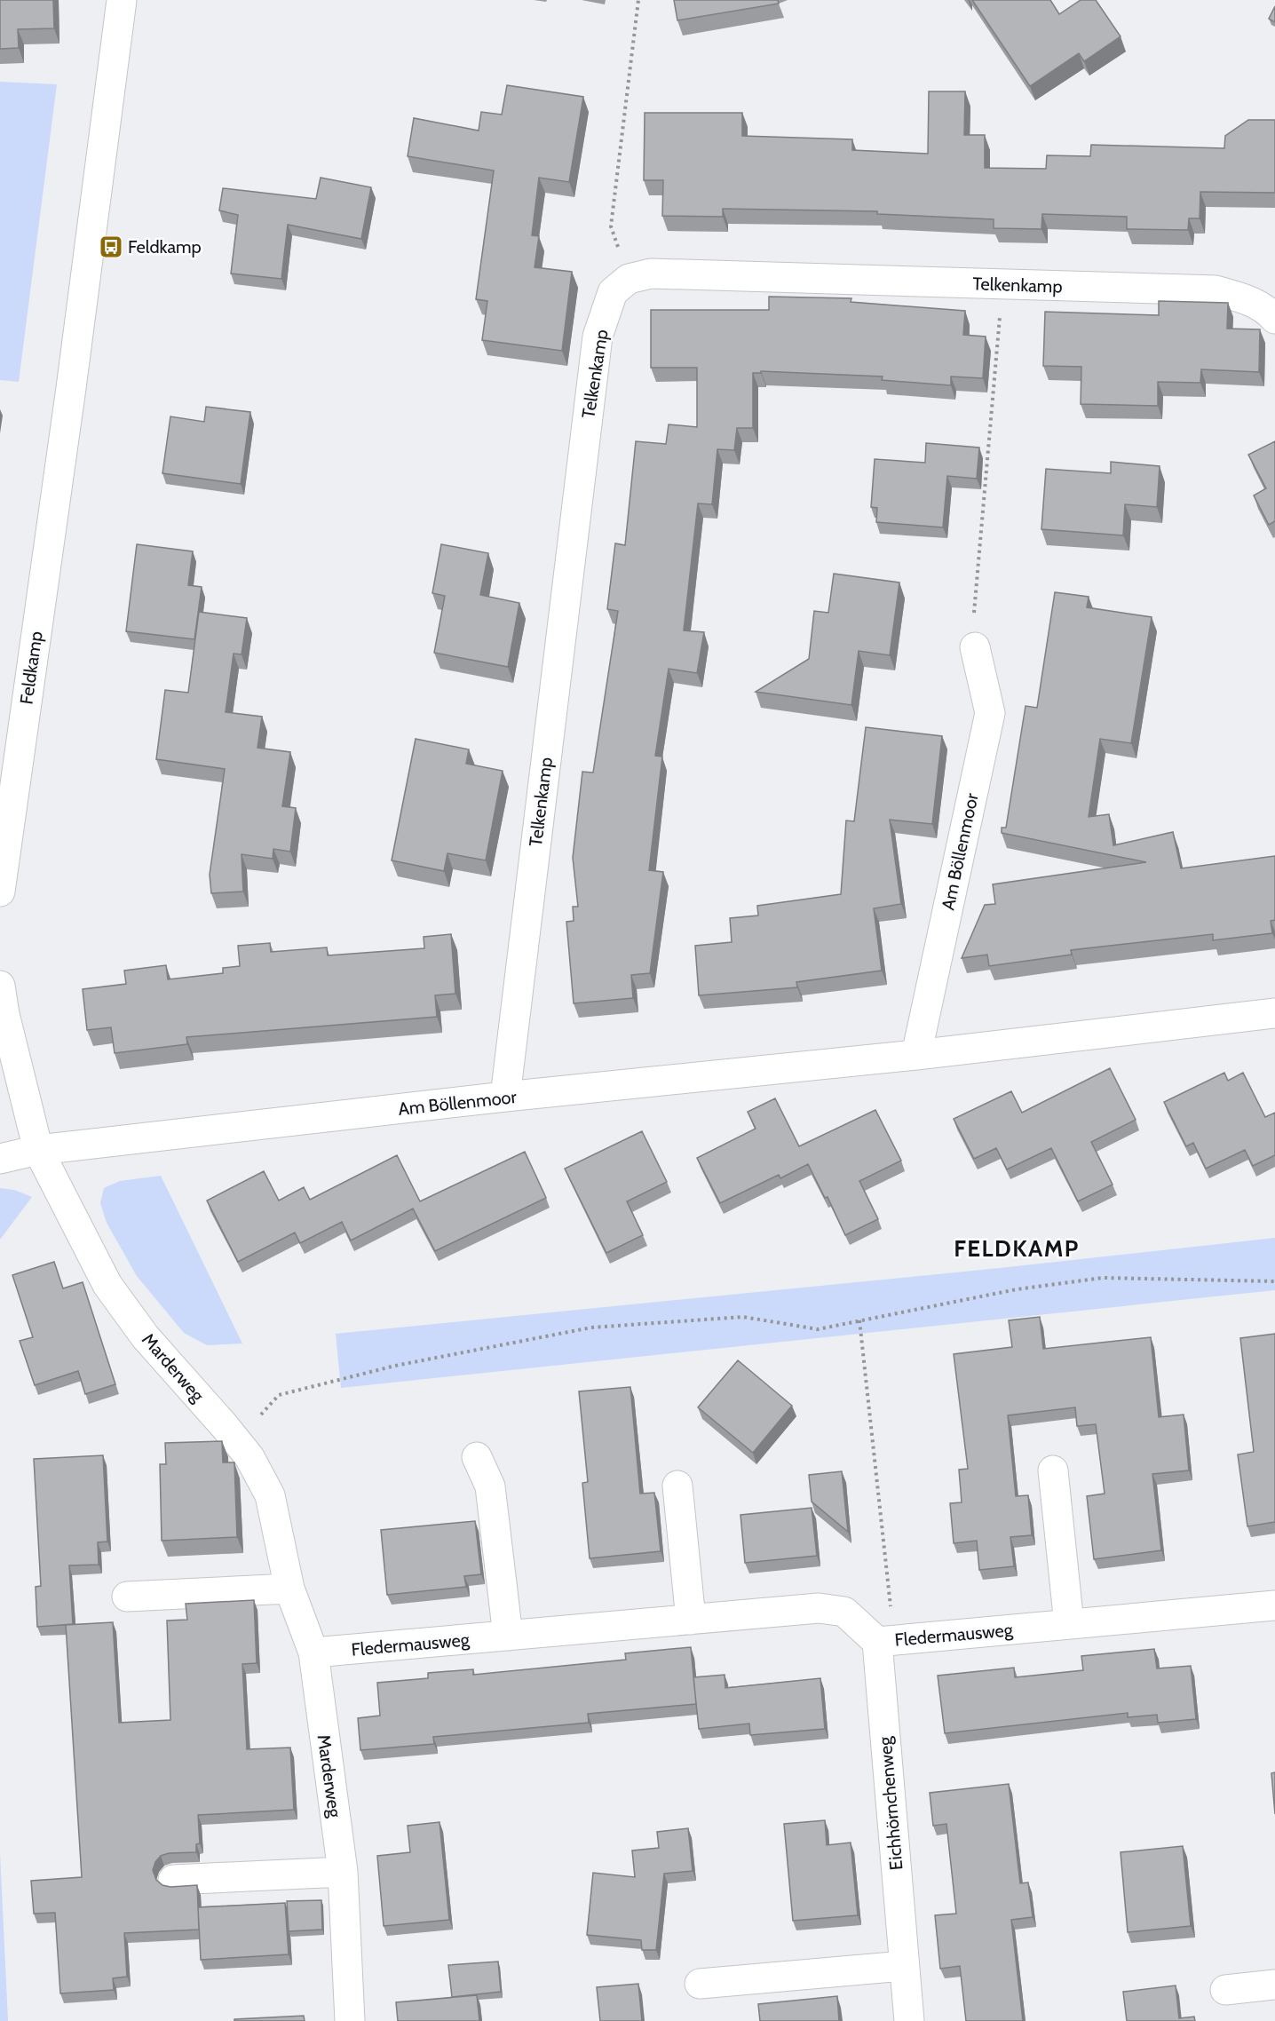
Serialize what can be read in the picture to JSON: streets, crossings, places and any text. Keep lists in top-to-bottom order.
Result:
{
  "streets": {
    "street": [
      "Telkenkamp",
      "Feldkamp",
      "Am Böllenmoor",
      "Marderweg",
      "Fledermausweg",
      "Eichhörnchenweg"
    ]
  },
  "crossings": [
    ["Telkenkamp", "Am Böllenmoor"],
    ["Am Böllenmoor", "Marderweg"],
    ["Marderweg", "Fledermausweg"],
    ["Fledermausweg", "Eichhörnchenweg"]
  ],
  "districts": ["FELDKAMP"],
  "places": {
    "bus stop": ["Feldkamp"]
  }
}
